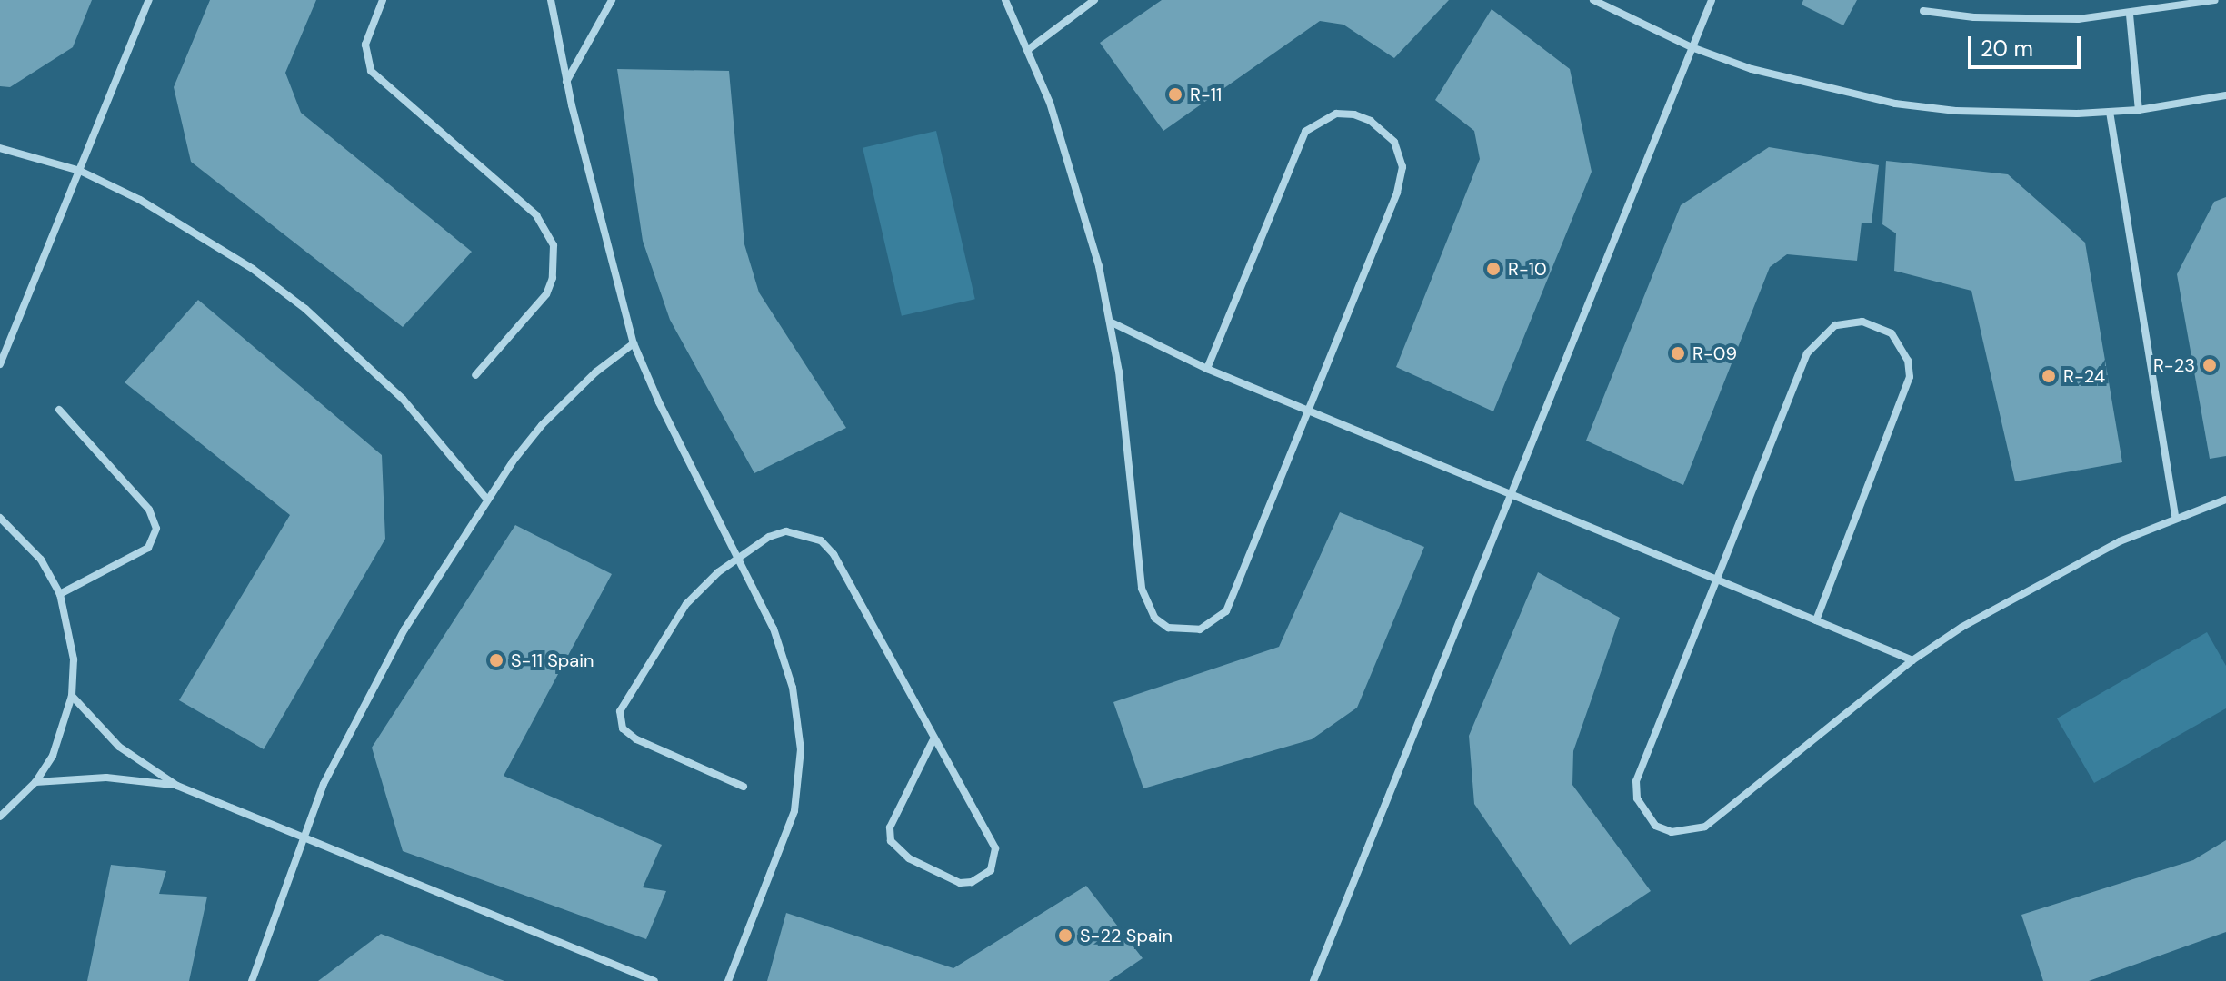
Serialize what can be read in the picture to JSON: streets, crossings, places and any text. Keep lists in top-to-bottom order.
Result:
{
  "places": [
    "R-11",
    "R-10",
    "R-09",
    "R-23",
    "R-24",
    "S-11 Spain",
    "S-22 Spain"
  ],
  "scale_bar": "20 m"
}
